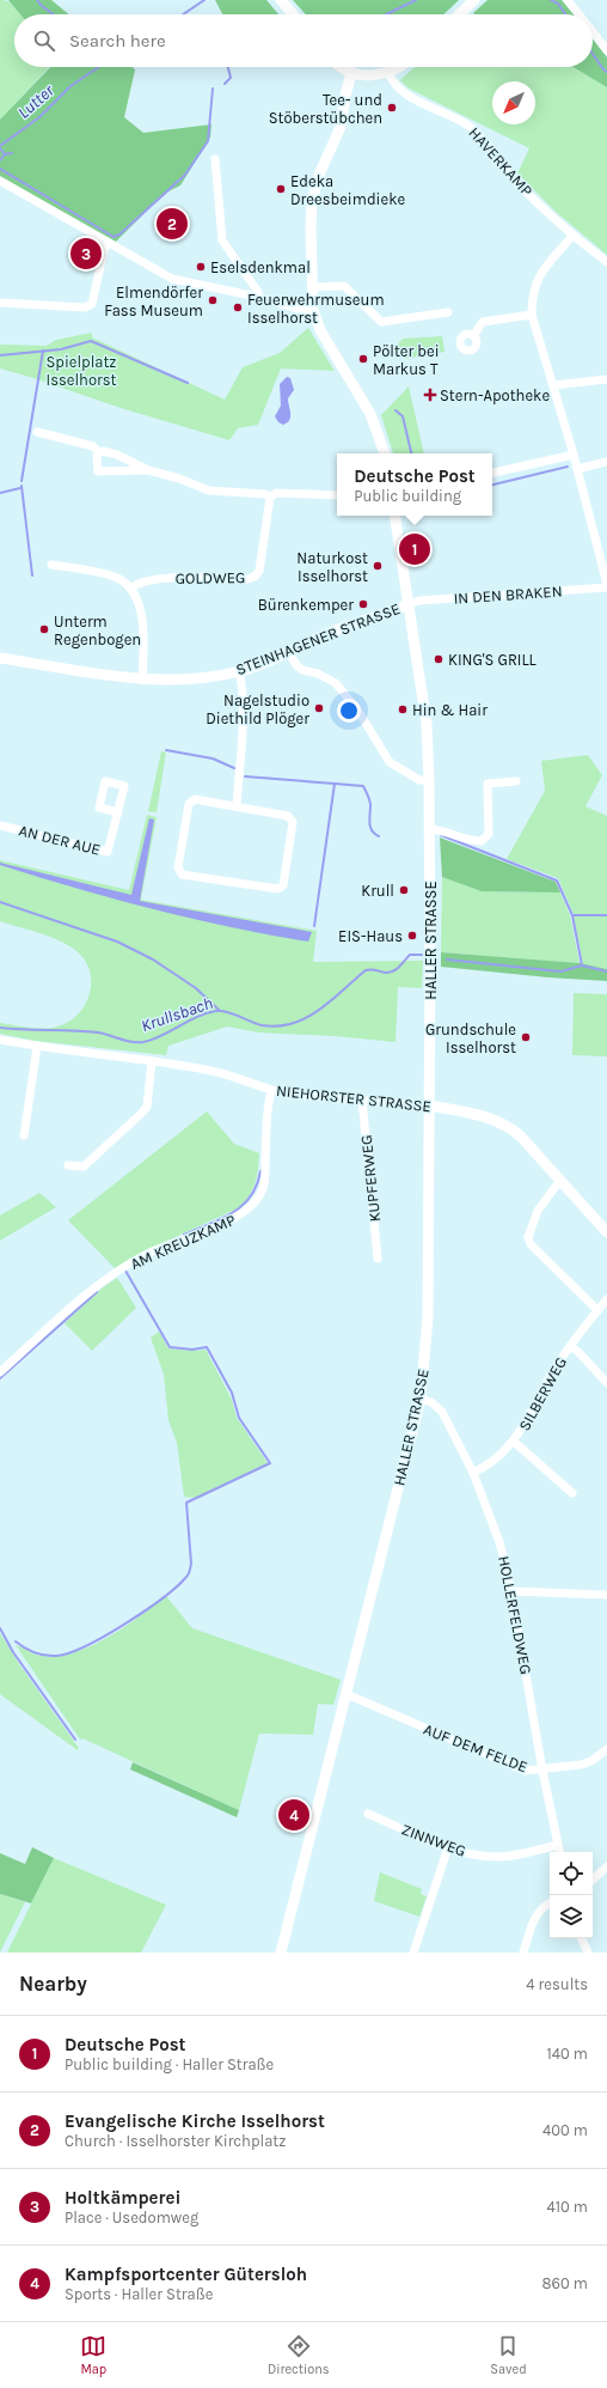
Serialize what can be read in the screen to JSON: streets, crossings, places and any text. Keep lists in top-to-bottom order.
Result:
{
  "streets": {
    "street": [
      "HAVERKAMP",
      "GOLDWEG",
      "IN DEN BRAKEN",
      "STEINHAGENER STRASSE",
      "AN DER AUE",
      "HALLER STRASSE",
      "NIEHORSTER STRASSE",
      "KUPFERWEG",
      "AM KREUZKAMP",
      "SILBERWEG",
      "HOLLERFELDWEG",
      "AUF DEM FELDE",
      "ZINNWEG"
    ]
  },
  "crossings": [
    ["IN DEN BRAKEN", "STEINHAGENER STRASSE"],
    ["IN DEN BRAKEN", "HALLER STRASSE"],
    ["STEINHAGENER STRASSE", "HALLER STRASSE"],
    ["HALLER STRASSE", "NIEHORSTER STRASSE"],
    ["HALLER STRASSE", "HOLLERFELDWEG"],
    ["HALLER STRASSE", "AUF DEM FELDE"],
    ["NIEHORSTER STRASSE", "KUPFERWEG"],
    ["NIEHORSTER STRASSE", "AM KREUZKAMP"],
    ["SILBERWEG", "HOLLERFELDWEG"],
    ["HOLLERFELDWEG", "AUF DEM FELDE"],
    ["HOLLERFELDWEG", "ZINNWEG"]
  ],
  "water": ["Lutter", "Krullsbach"],
  "parks": ["Spielplatz Isselhorst"],
  "places": {
    "other": [
      "Tee- und Stöberstübchen",
      "Edeka Dreesbeimdieke",
      "Eselsdenkmal",
      "Elmendörfer Fass Museum",
      "Feuerwehrmuseum Isselhorst",
      "Pölter bei Markus T",
      "Naturkost Isselhorst",
      "Bürenkemper",
      "Unterm Regenbogen",
      "KING'S GRILL",
      "Nagelstudio Diethild Plöger",
      "Hin & Hair",
      "Krull",
      "EIS-Haus",
      "Grundschule Isselhorst"
    ],
    "health": ["Stern-Apotheke"]
  },
  "north": "bottom left",
  "page": {
    "search": "Search here",
    "pins": [
      "2",
      "3",
      "1",
      "4"
    ],
    "popup": ["Deutsche Post", "Public building"],
    "heading": ["Nearby", "4 results"],
    "list": [
      {
        "mark": "1",
        "name": "Deutsche Post",
        "note": "Public building · Haller Straße",
        "value": "140 m"
      },
      {
        "mark": "2",
        "name": "Evangelische Kirche Isselhorst",
        "note": "Church · Isselhorster Kirchplatz",
        "value": "400 m"
      },
      {
        "mark": "3",
        "name": "Holtkämperei",
        "note": "Place · Usedomweg",
        "value": "410 m"
      },
      {
        "mark": "4",
        "name": "Kampfsportcenter Gütersloh",
        "note": "Sports · Haller Straße",
        "value": "860 m"
      }
    ],
    "nav": ["Map", "Directions", "Saved"]
  }
}
